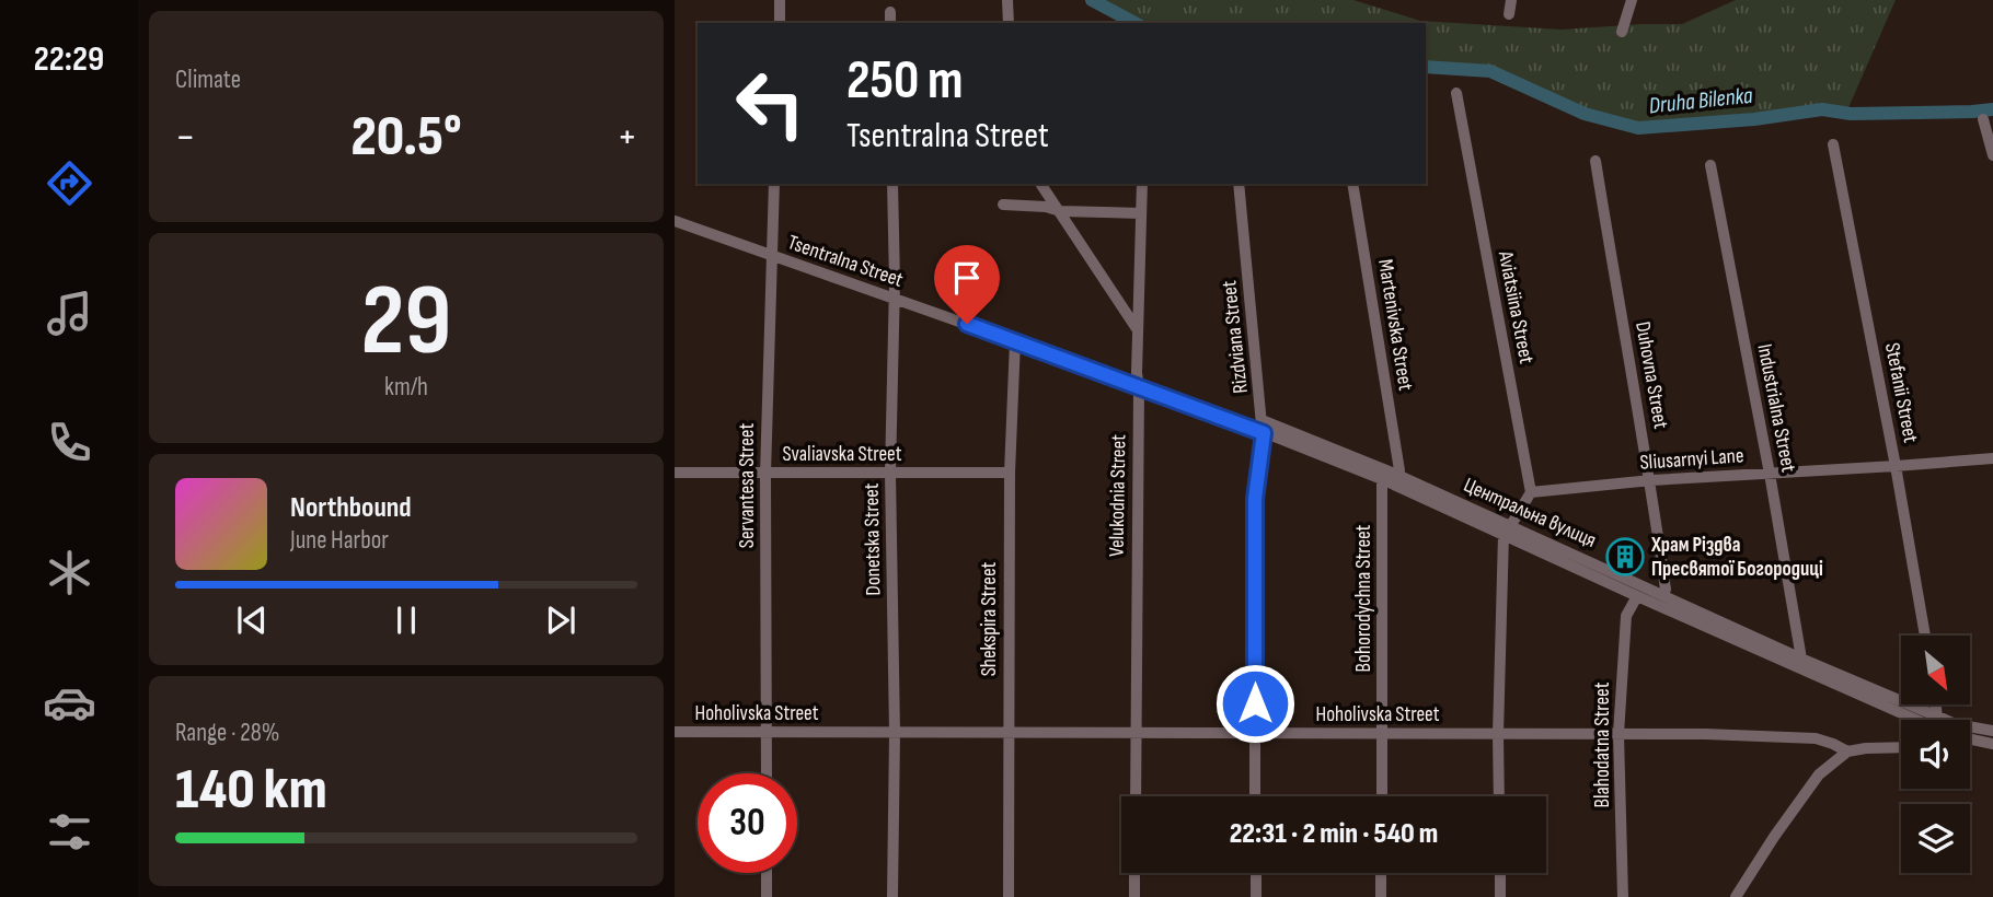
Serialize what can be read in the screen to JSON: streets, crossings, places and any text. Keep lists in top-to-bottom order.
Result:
{
  "streets": {
    "street": [
      "Tsentralna Street",
      "Aviatsiina Street",
      "Martenivska Street",
      "Rizdviana Street",
      "Duhovna Street",
      "Stefanii Street",
      "Industrialna Street",
      "Svaliavska Street",
      "Sliusarnyi Lane",
      "Servantesa Street",
      "Velukodnia Street",
      "Центральна вулиця",
      "Donetska Street",
      "Bohorodychna Street",
      "Shekspira Street",
      "Hoholivska Street",
      "Blahodatna Street"
    ]
  },
  "crossings": [
    ["Tsentralna Street", "Rizdviana Street"],
    ["Tsentralna Street", "Servantesa Street"],
    ["Tsentralna Street", "Velukodnia Street"],
    ["Tsentralna Street", "Центральна вулиця"],
    ["Tsentralna Street", "Donetska Street"],
    ["Tsentralna Street", "Shekspira Street"],
    ["Aviatsiina Street", "Sliusarnyi Lane"],
    ["Martenivska Street", "Центральна вулиця"],
    ["Rizdviana Street", "Центральна вулиця"],
    ["Rizdviana Street", "Hoholivska Street"],
    ["Duhovna Street", "Sliusarnyi Lane"],
    ["Duhovna Street", "Центральна вулиця"],
    ["Stefanii Street", "Sliusarnyi Lane"],
    ["Industrialna Street", "Sliusarnyi Lane"],
    ["Industrialna Street", "Центральна вулиця"],
    ["Svaliavska Street", "Servantesa Street"],
    ["Svaliavska Street", "Donetska Street"],
    ["Svaliavska Street", "Shekspira Street"],
    ["Servantesa Street", "Hoholivska Street"],
    ["Velukodnia Street", "Hoholivska Street"],
    ["Центральна вулиця", "Bohorodychna Street"],
    ["Центральна вулиця", "Blahodatna Street"],
    ["Donetska Street", "Hoholivska Street"],
    ["Bohorodychna Street", "Hoholivska Street"],
    ["Shekspira Street", "Hoholivska Street"],
    ["Hoholivska Street", "Blahodatna Street"]
  ],
  "water": ["Druha Bilenka"],
  "places": {
    "building": ["Храм Різдва Пресвятої Богородиці"]
  },
  "north": "bottom right",
  "page": {
    "tabs": "22:29",
    "tile": [
      "Climate",
      ["29", "km/h"],
      ["Range · 28%", "140 km"]
    ],
    "turn": ["250 m", "Tsentralna Street"],
    "heat": ["−", "20.5°", "+"],
    "song": ["Northbound", "June Harbor"],
    "limit": "30",
    "trip": "22:31 · 2 min · 540 m"
  }
}
